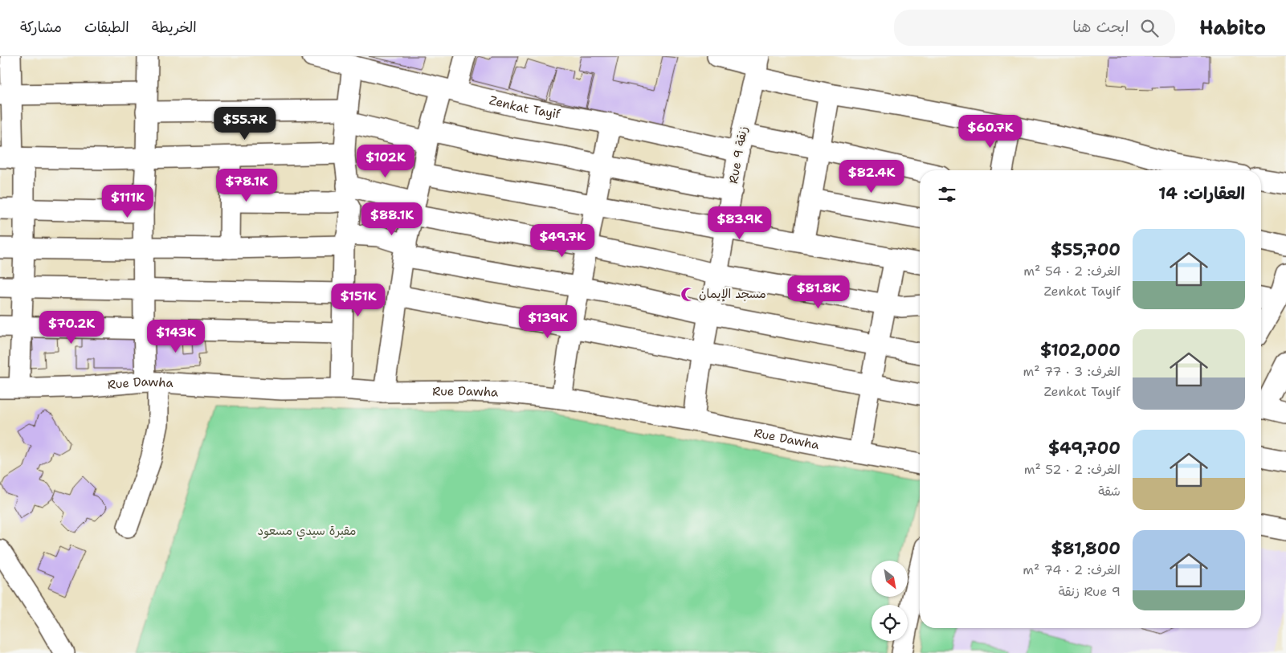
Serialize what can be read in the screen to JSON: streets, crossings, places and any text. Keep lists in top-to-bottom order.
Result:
{
  "streets": {
    "street": ["Zenkat Tayif", "Rue 9 زنقة", "Rue Dawha"]
  },
  "crossings": [
    ["Zenkat Tayif", "Rue 9 زنقة"],
    ["Rue 9 زنقة", "Rue Dawha"]
  ],
  "parks": ["مقبرة سيدي مسعود"],
  "places": {
    "mosque": ["مسجد الإيمان"]
  },
  "north": "bottom right",
  "page": {
    "header": "Habito",
    "search": "ابحث هنا",
    "nav": ["الخريطة", "الطبقات", "مشاركة"],
    "price": [
      "$55.7K",
      "$60.7K",
      "$102K",
      "$82.4K",
      "$78.1K",
      "$111K",
      "$88.1K",
      "$83.9K",
      "$49.7K",
      "$81.8K",
      "$151K",
      "$139K",
      "$70.2K",
      "$143K"
    ],
    "heading": "العقارات: 14",
    "list": [
      {
        "name": "$55,700",
        "note": "الغرف: 2 · 54 m² · Zenkat Tayif"
      },
      {
        "name": "$102,000",
        "note": "الغرف: 3 · 77 m² · Zenkat Tayif"
      },
      {
        "name": "$49,700",
        "note": "الغرف: 2 · 52 m² · شقة"
      },
      {
        "name": "$81,800",
        "note": "الغرف: 2 · 74 m² · Rue 9 زنقة"
      }
    ]
  }
}
